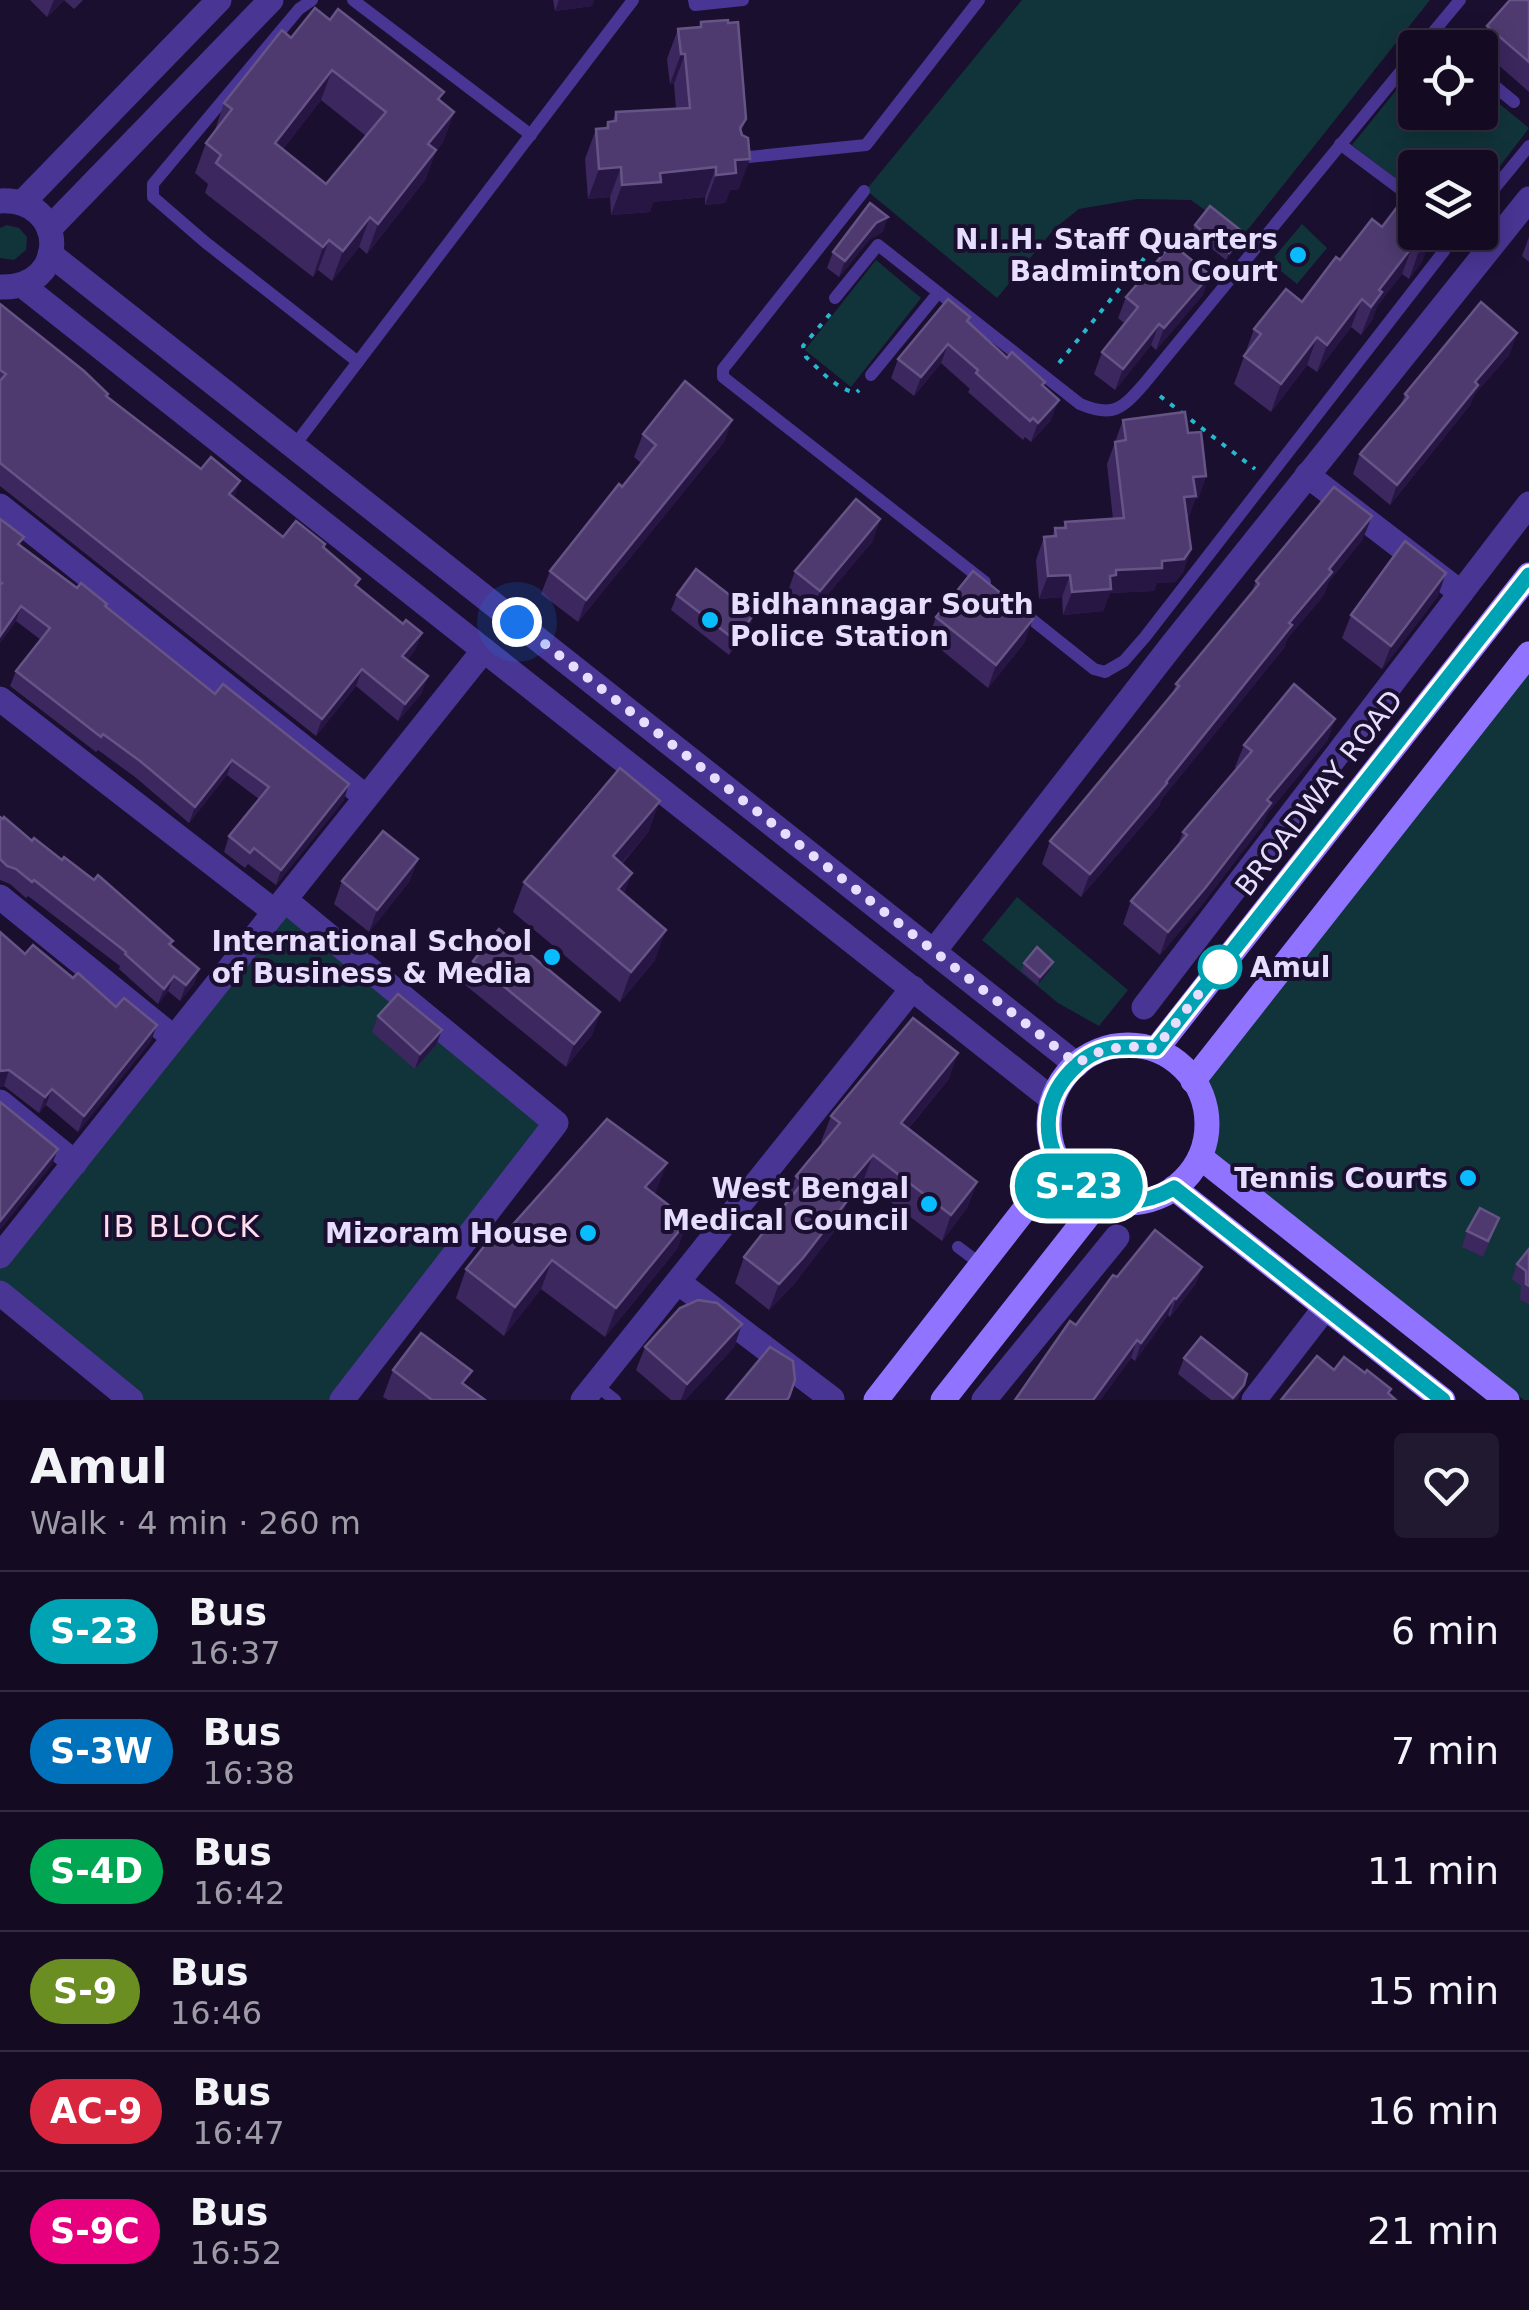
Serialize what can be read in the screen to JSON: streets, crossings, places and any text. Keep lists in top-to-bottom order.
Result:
{
  "streets": {
    "main road": ["BROADWAY ROAD"]
  },
  "districts": ["IB BLOCK"],
  "places": [
    "N.I.H. Staff Quarters Badminton Court",
    "Bidhannagar South Police Station",
    "International School of Business & Media",
    "Amul",
    "Tennis Courts",
    "West Bengal Medical Council",
    "Mizoram House"
  ],
  "lines": ["bus line S-23"],
  "page": {
    "on_map": "S-23",
    "heading": ["Amul", "Walk · 4 min · 260 m"],
    "list": [
      {
        "mark": "S-23",
        "name": "Bus",
        "note": "16:37",
        "value": "6 min"
      },
      {
        "mark": "S-3W",
        "name": "Bus",
        "note": "16:38",
        "value": "7 min"
      },
      {
        "mark": "S-4D",
        "name": "Bus",
        "note": "16:42",
        "value": "11 min"
      },
      {
        "mark": "S-9",
        "name": "Bus",
        "note": "16:46",
        "value": "15 min"
      },
      {
        "mark": "AC-9",
        "name": "Bus",
        "note": "16:47",
        "value": "16 min"
      },
      {
        "mark": "S-9C",
        "name": "Bus",
        "note": "16:52",
        "value": "21 min"
      }
    ]
  }
}
